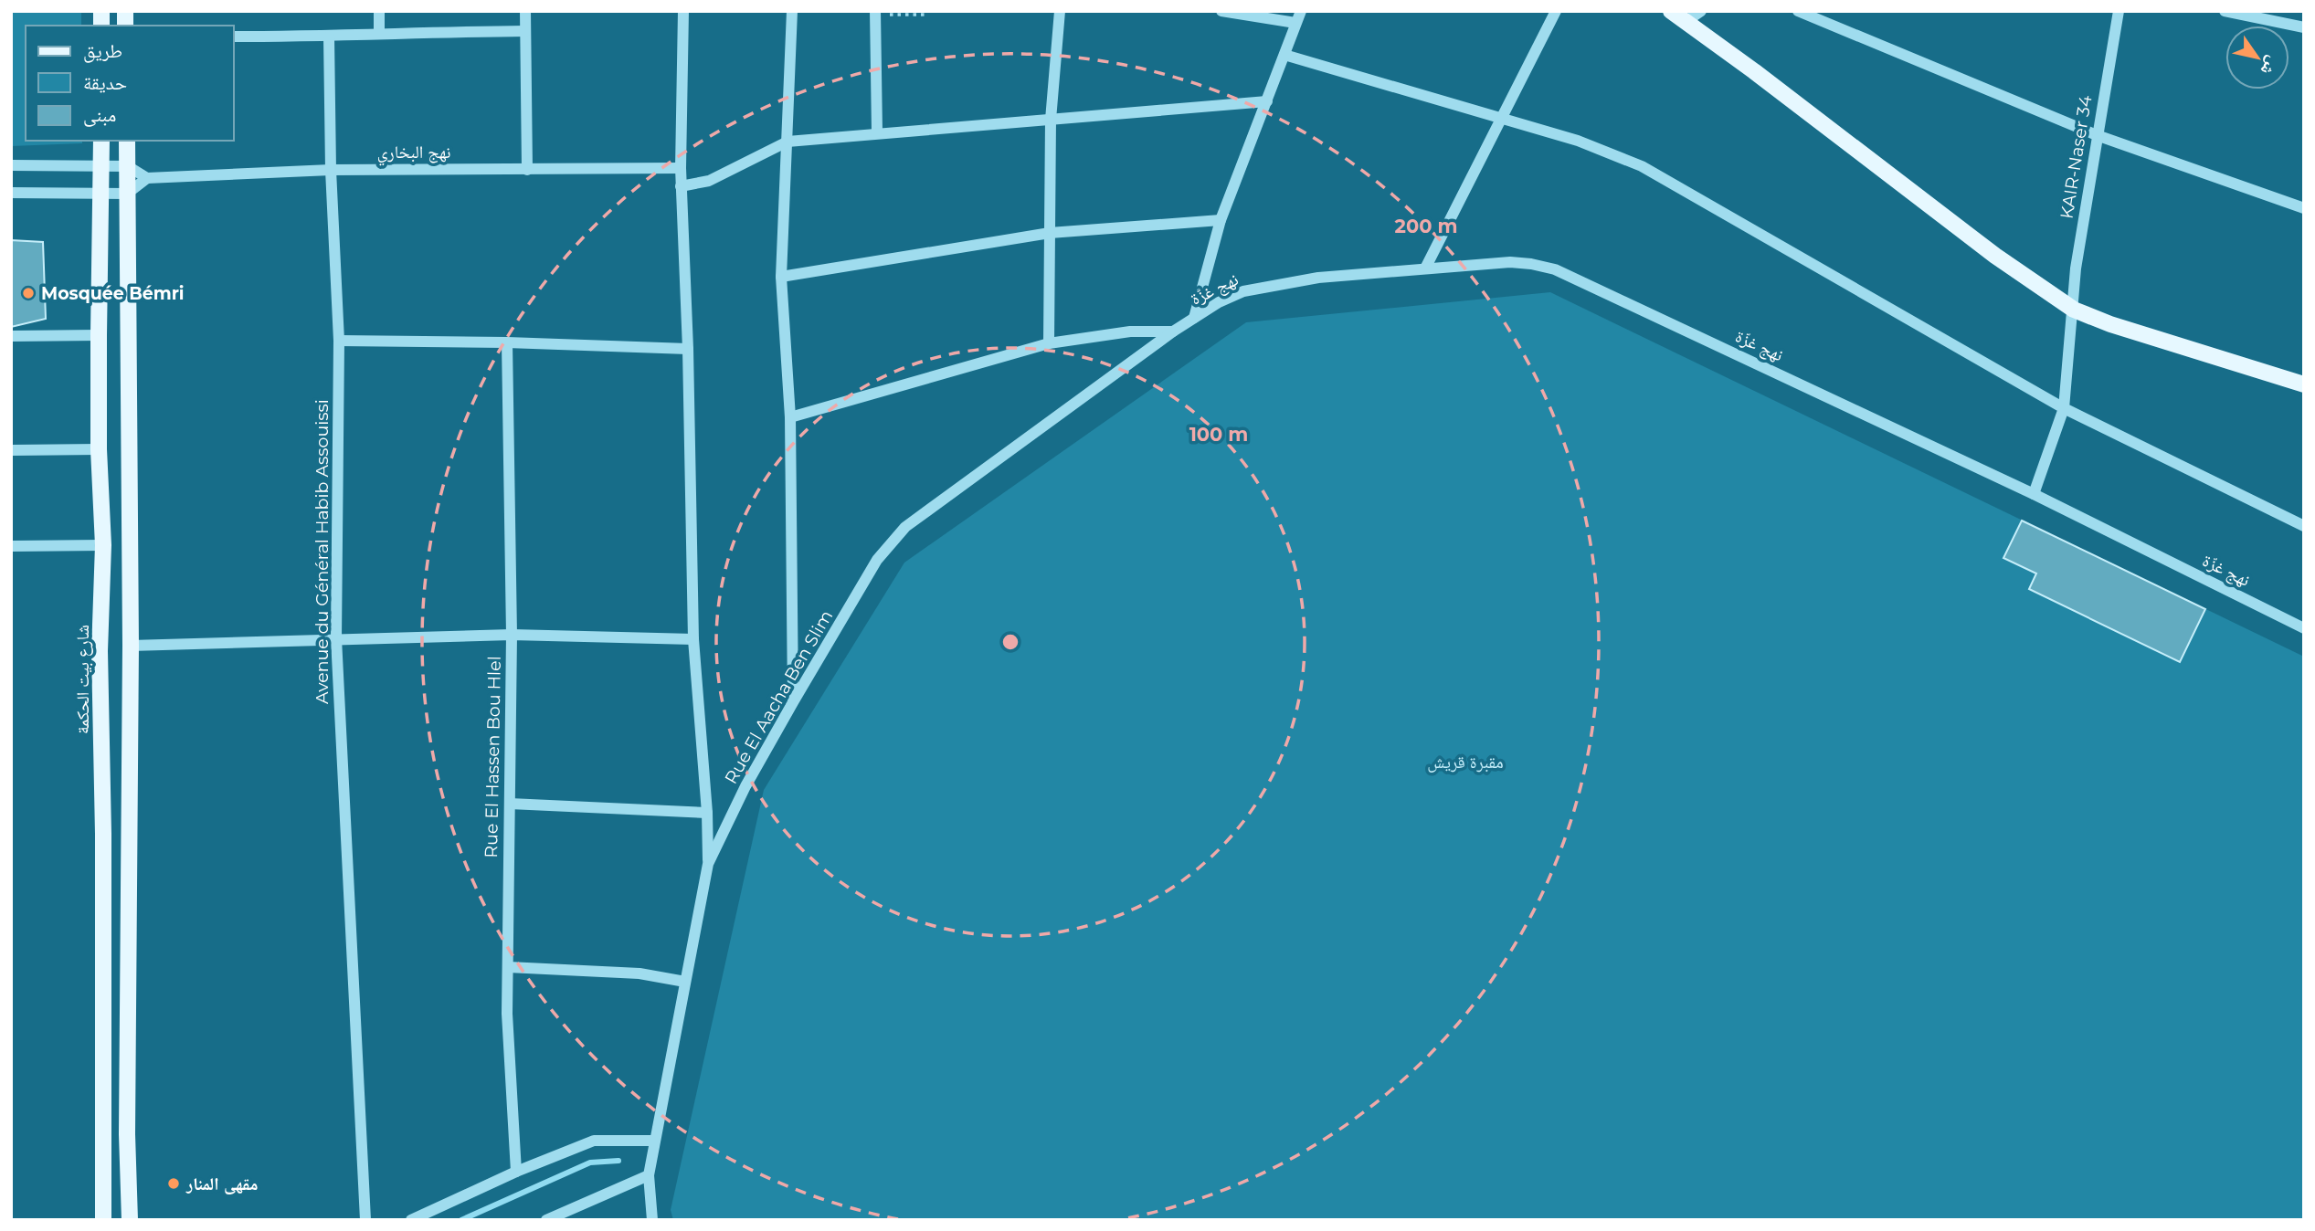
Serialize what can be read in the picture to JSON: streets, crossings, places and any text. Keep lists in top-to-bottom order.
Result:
{
  "streets": {
    "main road": ["شارع بيت الحكمة"],
    "street": [
      "نهج البخاري",
      "KAIR-Naser 34",
      "نهج غزّة",
      "Avenue du Général Habib Assouissi",
      "Rue El Aacha Ben Slim",
      "Rue El Hassen Bou Hlel"
    ]
  },
  "crossings": [
    ["نهج البخاري", "Avenue du Général Habib Assouissi"],
    ["KAIR-Naser 34", "نهج غزّة"],
    ["نهج غزّة", "Rue El Aacha Ben Slim"]
  ],
  "parks": ["مقبرة قريش"],
  "places": ["Mosquée Bémri", "مقهى المنار"],
  "legend": ["طريق", "حديقة", "مبنى"],
  "north": "bottom right",
  "rings": ["200 m", "100 m"]
}
